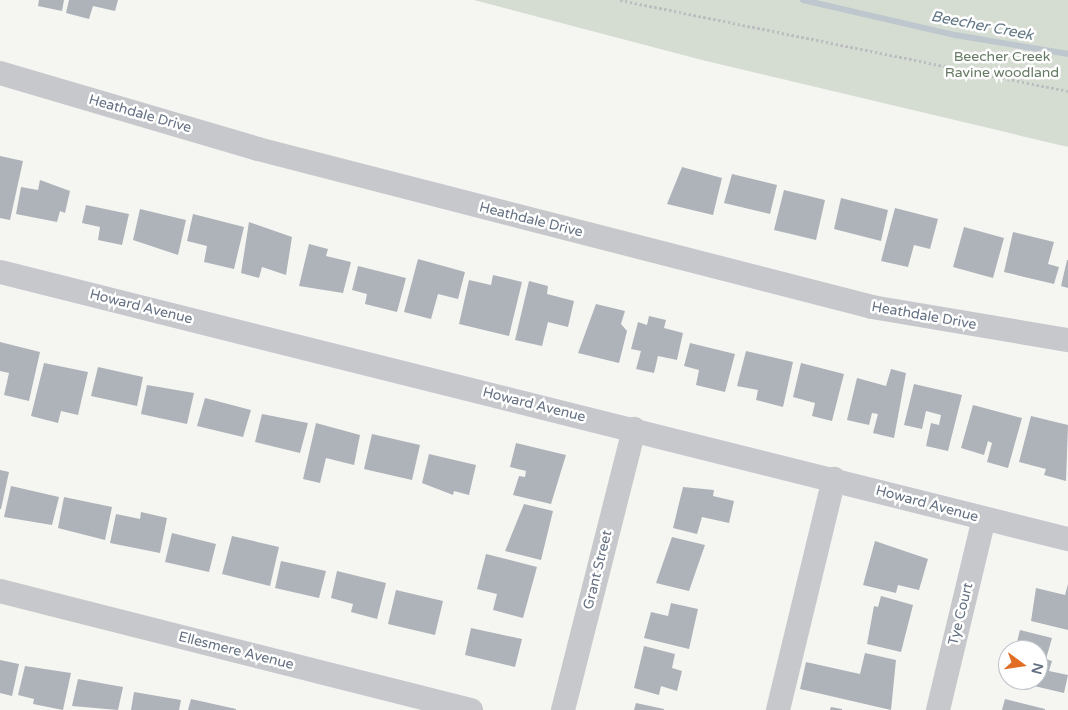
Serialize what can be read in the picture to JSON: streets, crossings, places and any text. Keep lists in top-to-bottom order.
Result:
{
  "streets": {
    "street": [
      "Heathdale Drive",
      "Howard Avenue",
      "Grant Street",
      "Tye Court",
      "Ellesmere Avenue"
    ]
  },
  "crossings": [
    ["Howard Avenue", "Grant Street"],
    ["Howard Avenue", "Tye Court"]
  ],
  "water": ["Beecher Creek"],
  "parks": ["Beecher Creek Ravine woodland"],
  "north": "right"
}
